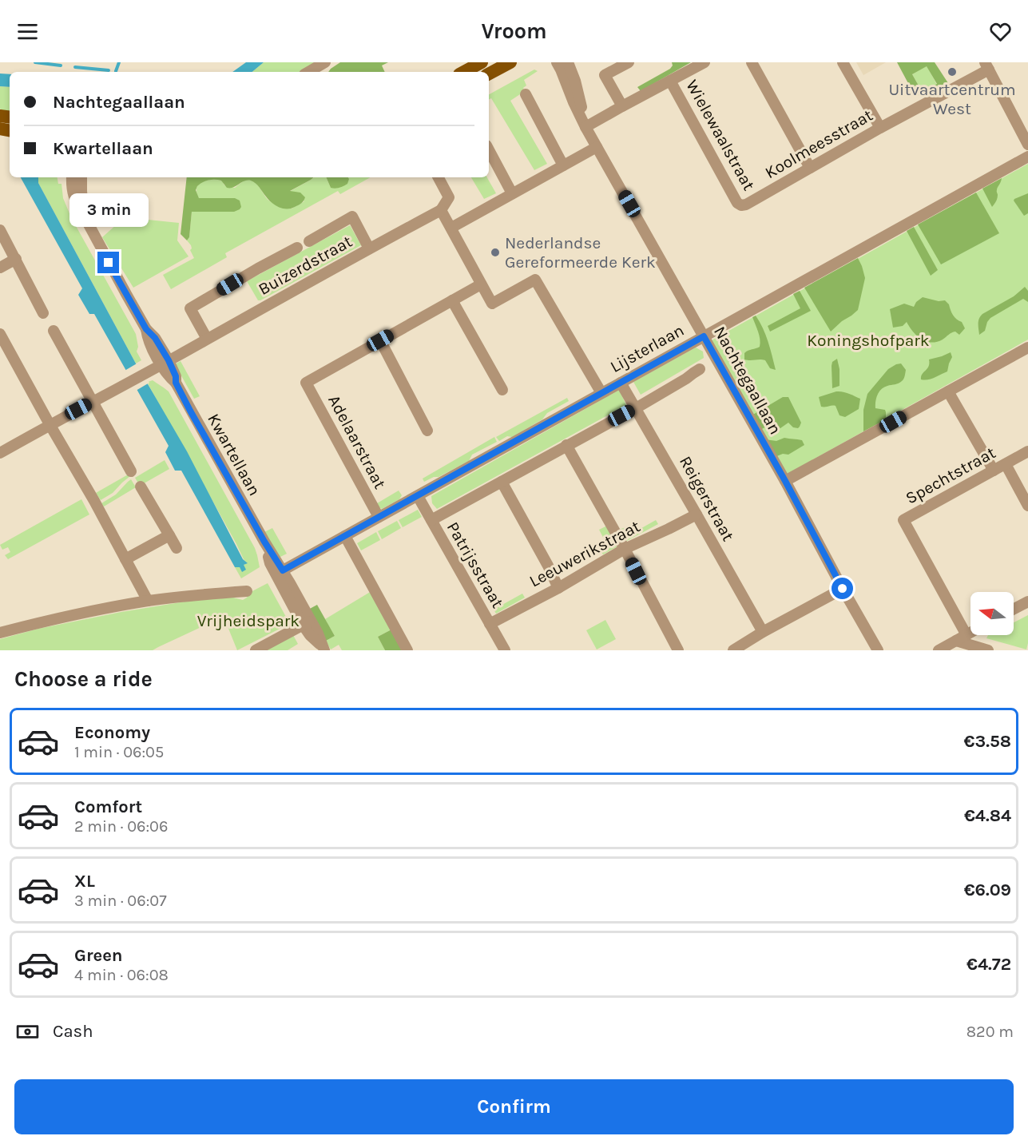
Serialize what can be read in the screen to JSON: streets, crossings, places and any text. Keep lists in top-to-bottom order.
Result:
{
  "streets": {
    "street": [
      "Wielewaalstraat",
      "Koolmeesstraat",
      "Buizerdstraat",
      "Lijsterlaan",
      "Nachtegaallaan",
      "Adelaarstraat",
      "Kwartellaan",
      "Spechtstraat",
      "Reigerstraat",
      "Leeuwerikstraat",
      "Patrijsstraat"
    ]
  },
  "crossings": [
    ["Wielewaalstraat", "Koolmeesstraat"],
    ["Buizerdstraat", "Kwartellaan"],
    ["Lijsterlaan", "Nachtegaallaan"],
    ["Lijsterlaan", "Adelaarstraat"],
    ["Lijsterlaan", "Kwartellaan"],
    ["Lijsterlaan", "Reigerstraat"],
    ["Lijsterlaan", "Patrijsstraat"],
    ["Reigerstraat", "Leeuwerikstraat"],
    ["Leeuwerikstraat", "Patrijsstraat"]
  ],
  "parks": ["Koningshofpark", "Vrijheidspark"],
  "places": ["Uitvaartcentrum West", "Nederlandse Gereformeerde Kerk"],
  "north": "left",
  "page": {
    "header": "Vroom",
    "banner": ["Nachtegaallaan", "Kwartellaan"],
    "bubble": "3 min",
    "heading": "Choose a ride",
    "list": [
      {
        "name": "Economy",
        "note": "1 min · 06:05",
        "value": "€3.58"
      },
      {
        "name": "Comfort",
        "note": "2 min · 06:06",
        "value": "€4.84"
      },
      {
        "name": "XL",
        "note": "3 min · 06:07",
        "value": "€6.09"
      },
      {
        "name": "Green",
        "note": "4 min · 06:08",
        "value": "€4.72"
      }
    ],
    "pay": ["Cash", "820 m"],
    "buttons": "Confirm"
  }
}
